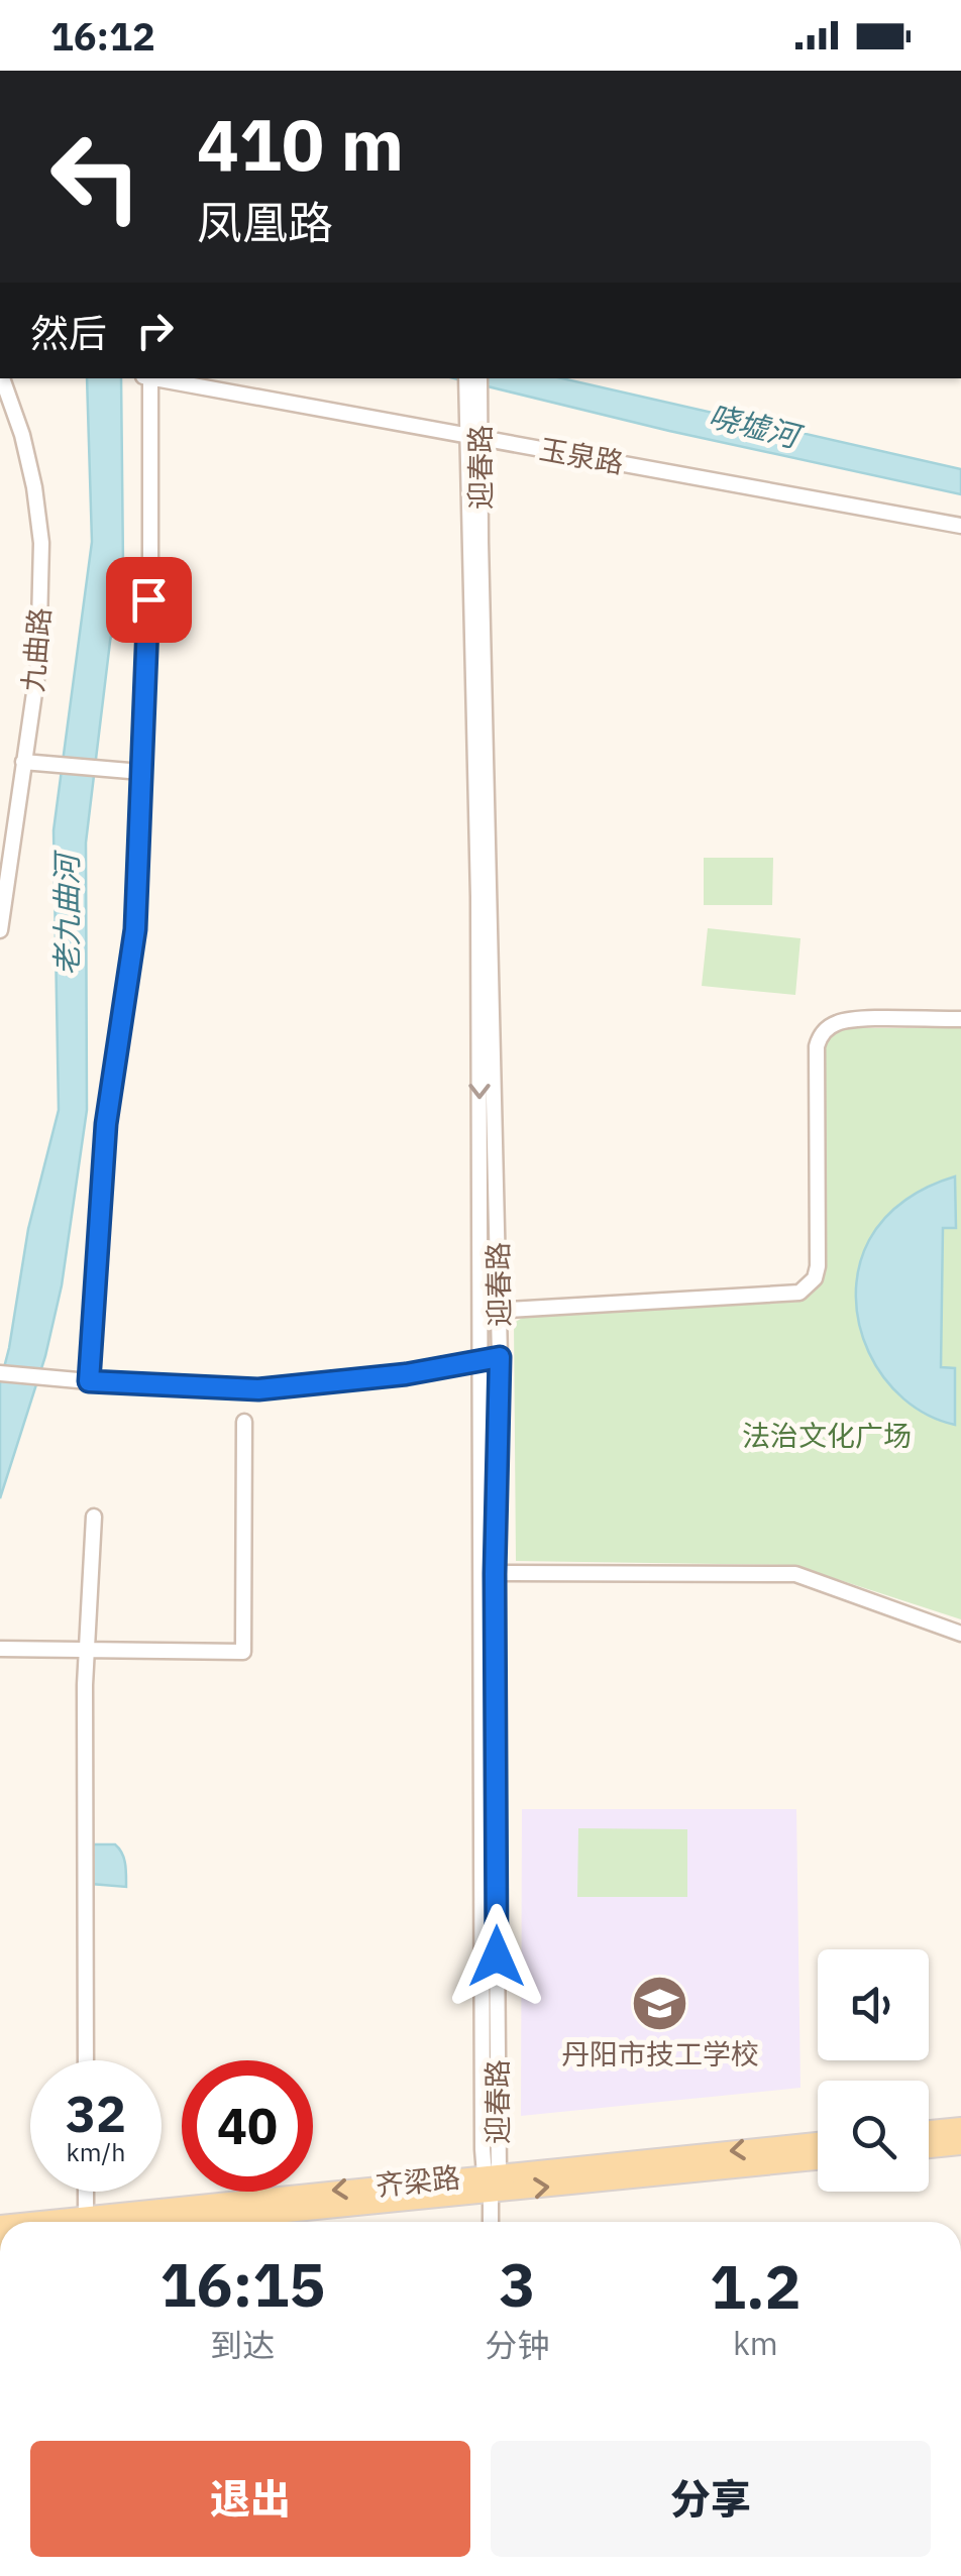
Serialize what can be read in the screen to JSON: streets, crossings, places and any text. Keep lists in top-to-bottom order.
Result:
{
  "streets": {
    "main road": ["齐梁路"],
    "street": ["玉泉路", "迎春路", "九曲路"]
  },
  "crossings": [
    ["玉泉路", "迎春路"],
    ["迎春路", "齐梁路"]
  ],
  "water": ["哓墟河", "老九曲河"],
  "parks": ["法治文化广场"],
  "places": {
    "school or university": ["丹阳市技工学校"]
  },
  "page": {
    "status": "16:12",
    "turn": ["410 m", "凤凰路"],
    "then": "然后",
    "speed": "32 km/h",
    "limit": "40",
    "eta": [
      "16:15",
      "到达",
      "3",
      "分钟",
      "1.2",
      "km"
    ],
    "buttons": ["退出", "分享"]
  }
}
